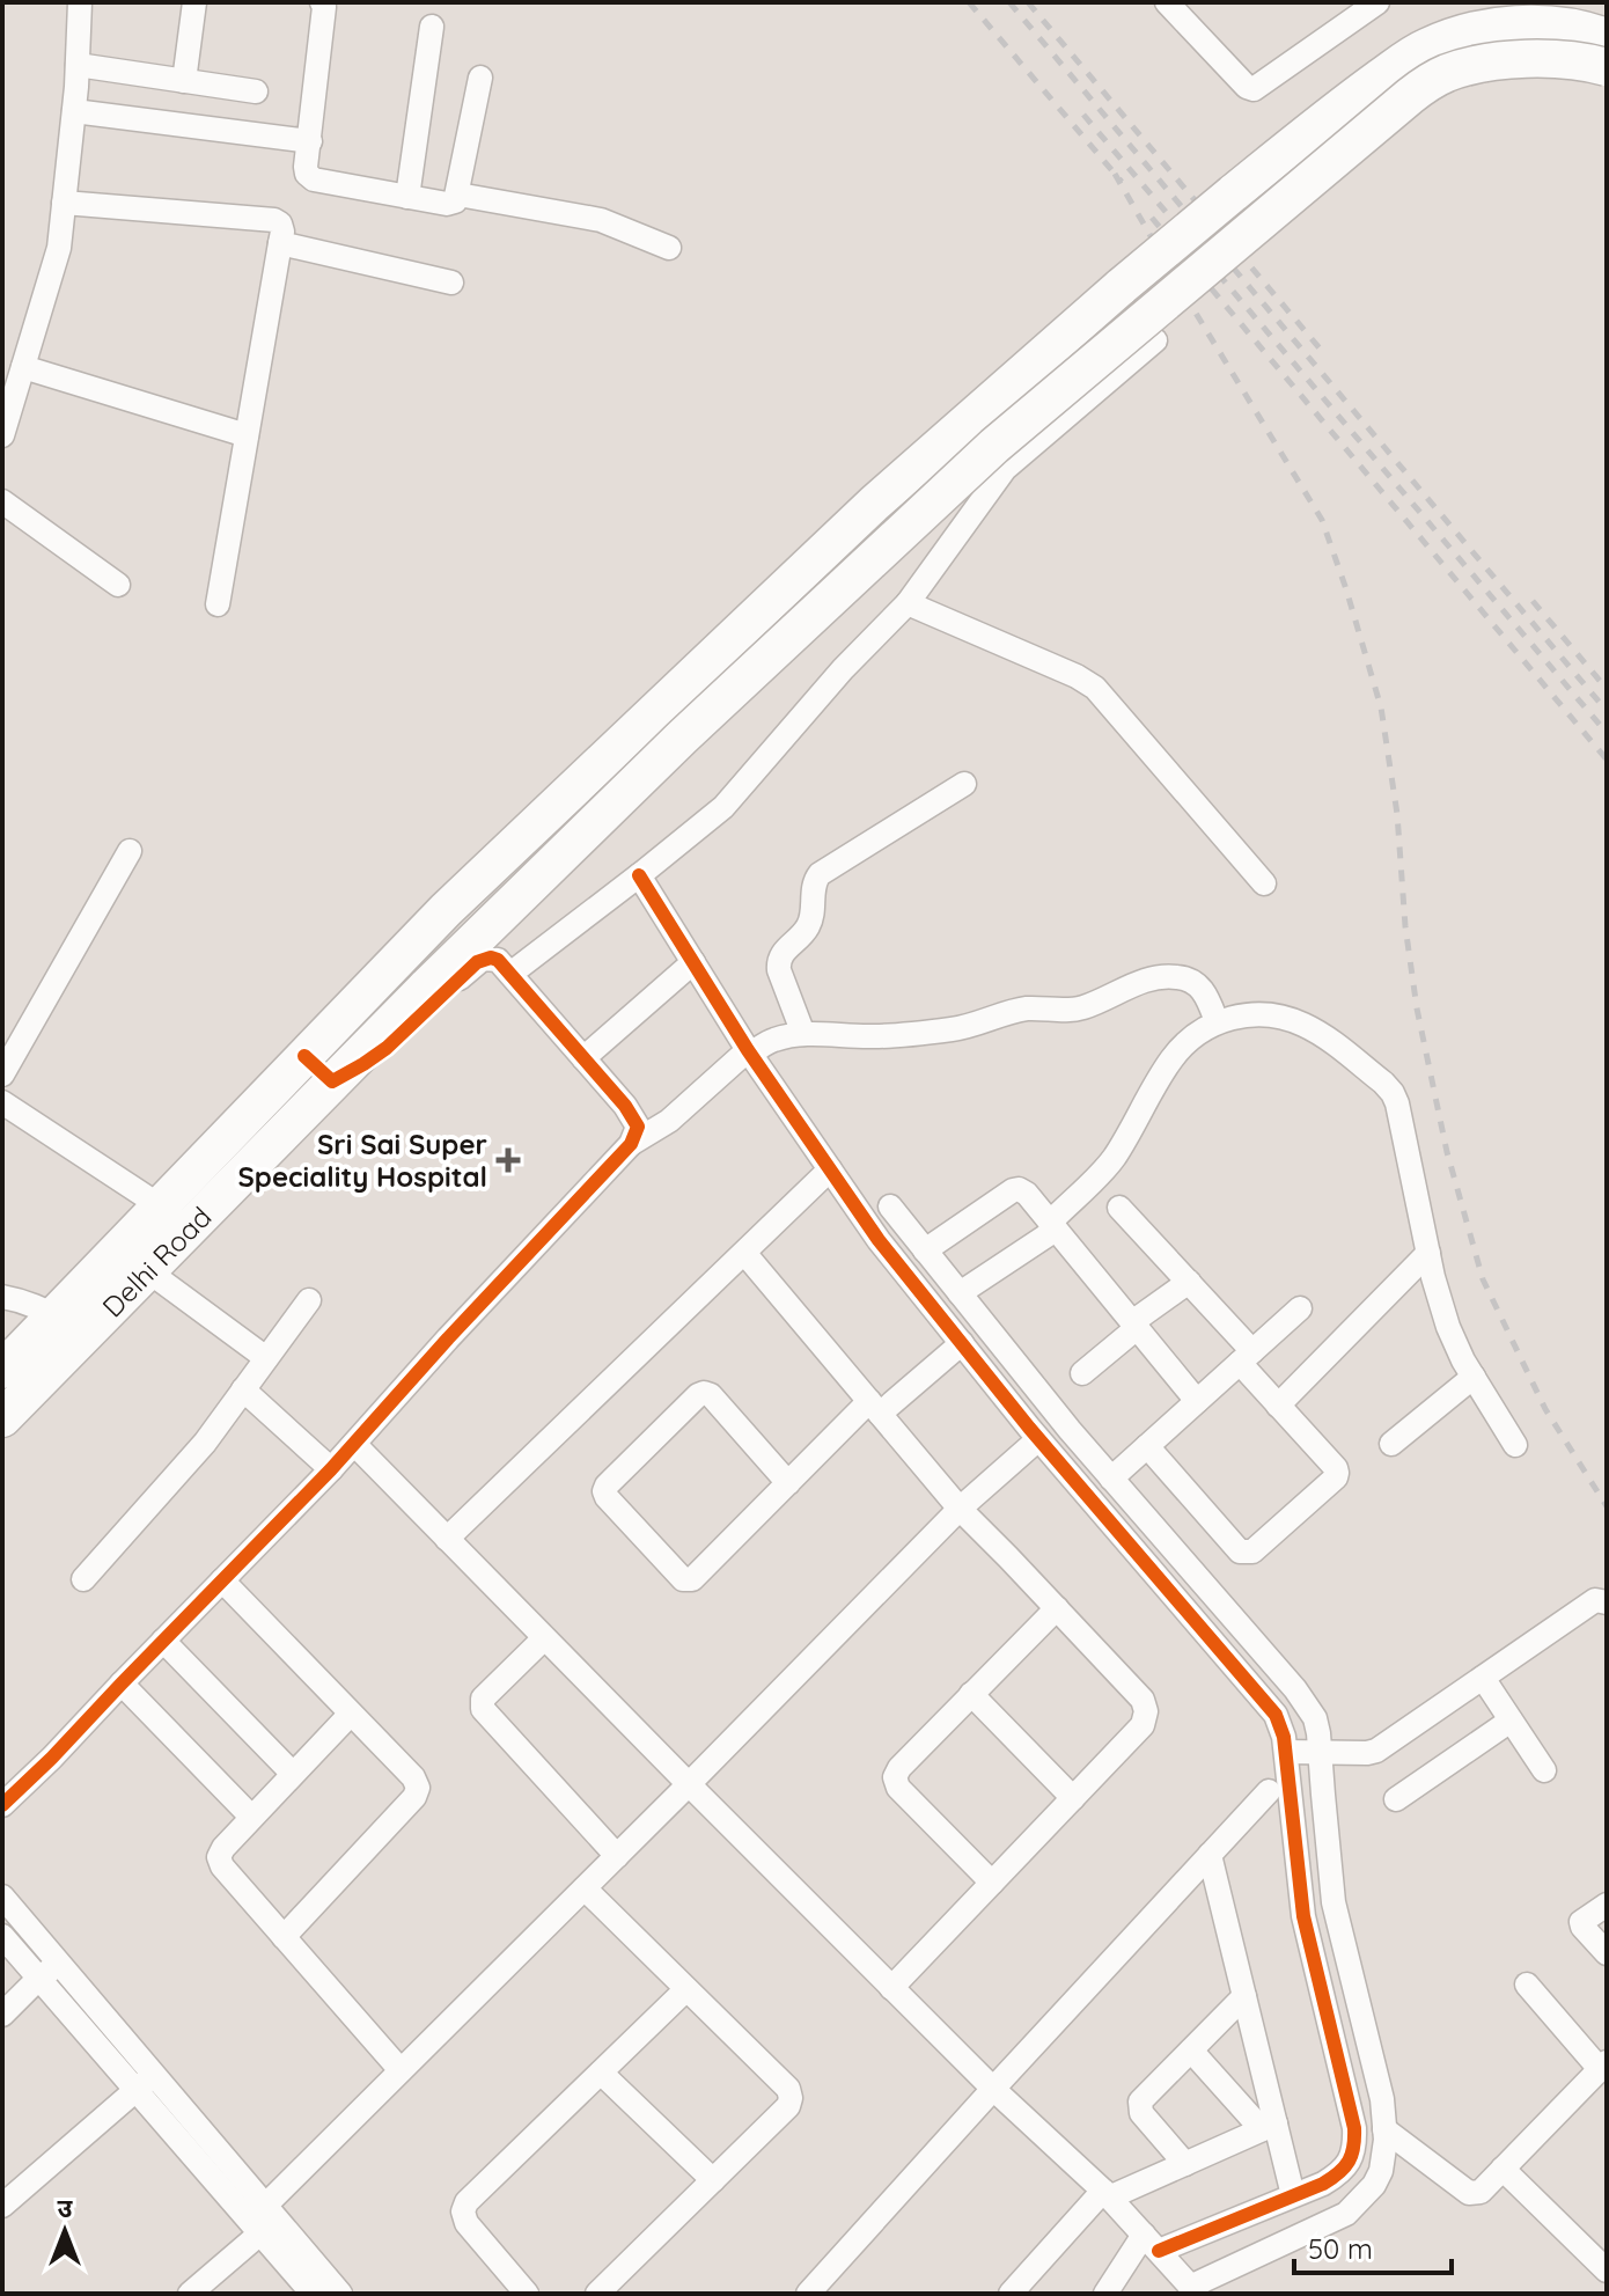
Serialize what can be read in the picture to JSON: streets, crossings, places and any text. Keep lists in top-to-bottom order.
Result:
{
  "streets": {
    "main road": ["Delhi Road"]
  },
  "places": {
    "health": ["Sri Sai Super Speciality Hospital"]
  },
  "scale_bar": "50 m",
  "north": "top"
}
